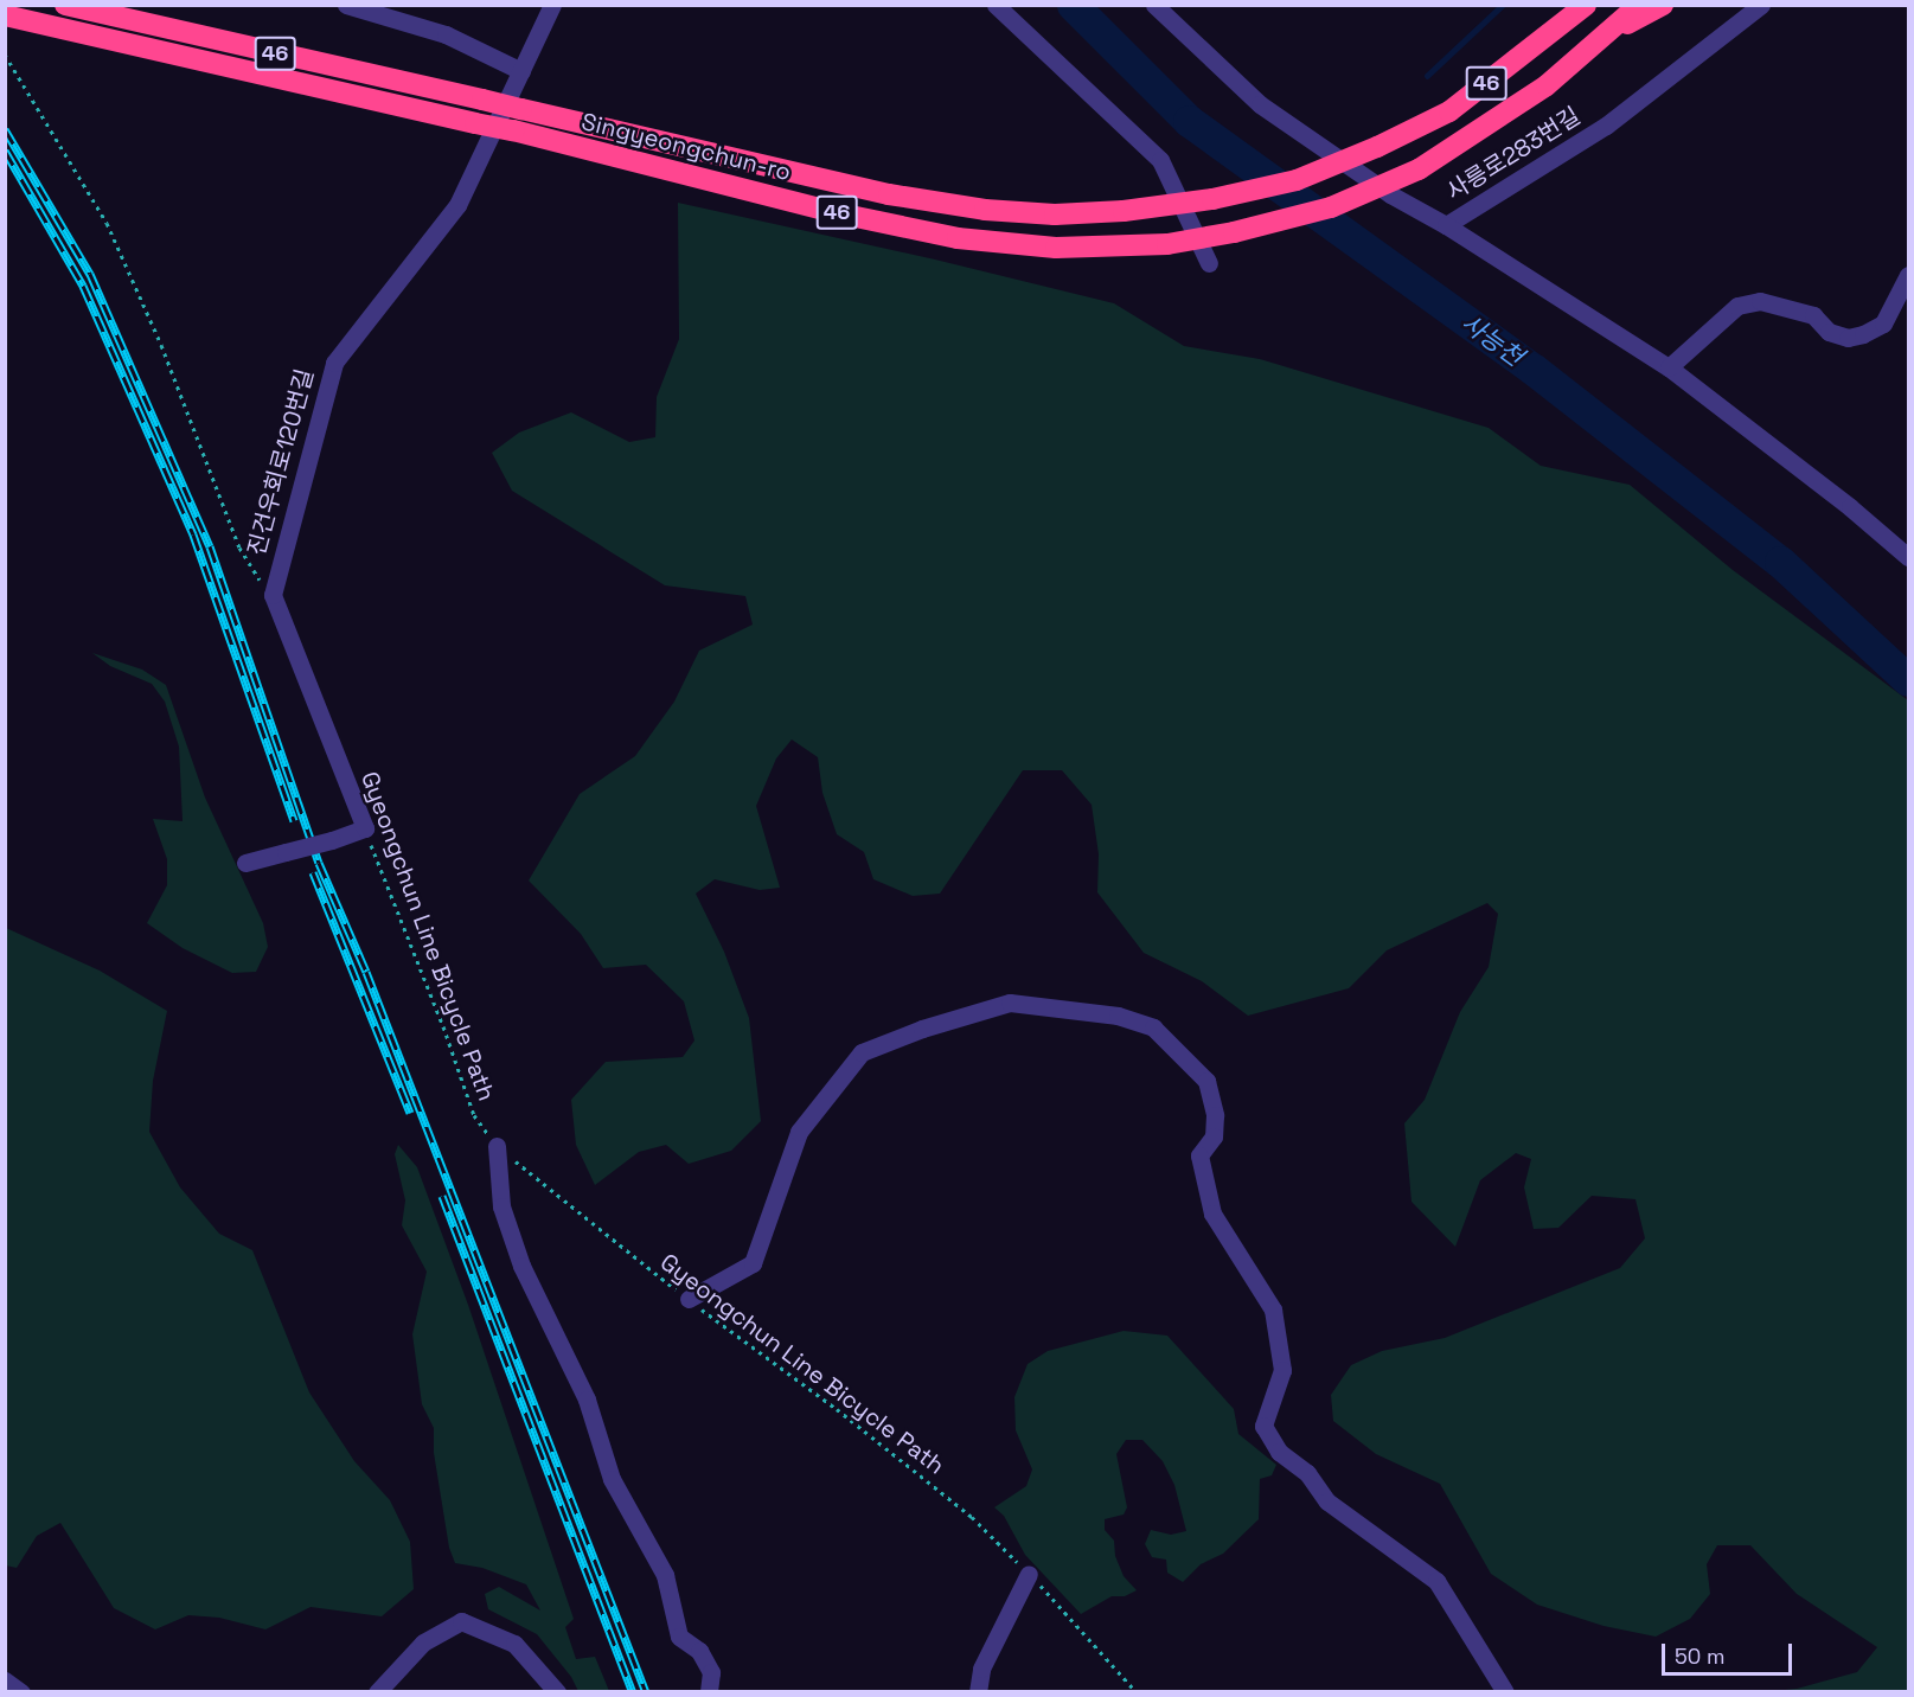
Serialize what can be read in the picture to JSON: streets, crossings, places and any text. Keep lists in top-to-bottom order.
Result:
{
  "streets": {
    "highway": ["46", "Singyeongchun-ro"],
    "street": ["사릉로283번길", "진건우회로120번길"],
    "path": ["Gyeongchun Line Bicycle Path"]
  },
  "water": ["사능천"],
  "scale_bar": "50 m"
}
